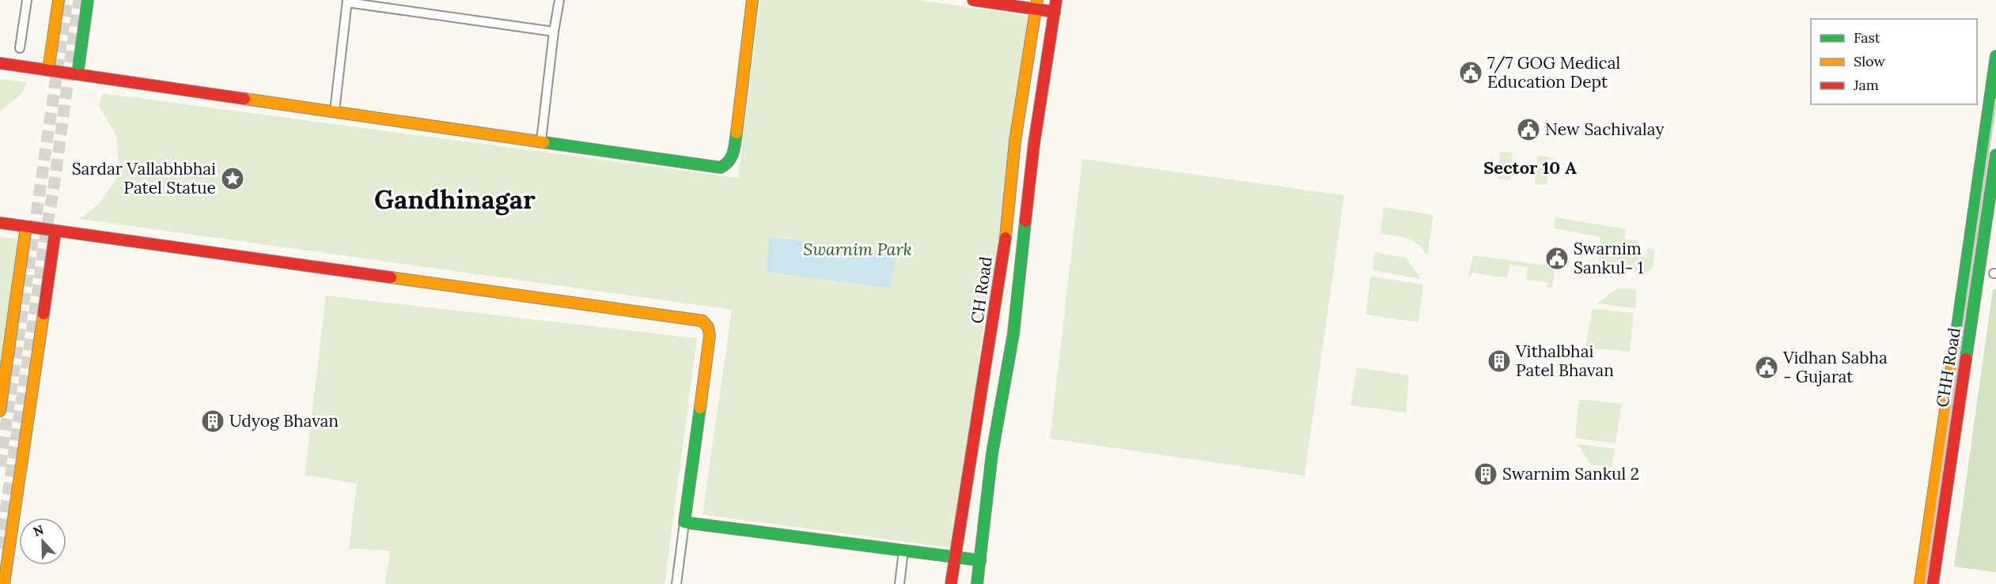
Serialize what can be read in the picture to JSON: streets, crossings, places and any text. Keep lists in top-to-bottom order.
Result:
{
  "streets": {
    "street": ["CH Road", "CHH Road"]
  },
  "districts": ["Sector 10 A", "Gandhinagar"],
  "parks": ["Swarnim Park"],
  "places": {
    "public building": [
      "7/7 GOG Medical Education Dept",
      "New Sachivalay",
      "Swarnim Sankul- 1",
      "Vidhan Sabha - Gujarat"
    ],
    "place": ["Sardar Vallabhbhai Patel Statue"],
    "building": ["Vithalbhai Patel Bhavan", "Udyog Bhavan", "Swarnim Sankul 2"]
  },
  "legend": ["Fast", "Slow", "Jam"],
  "north": "top"
}
